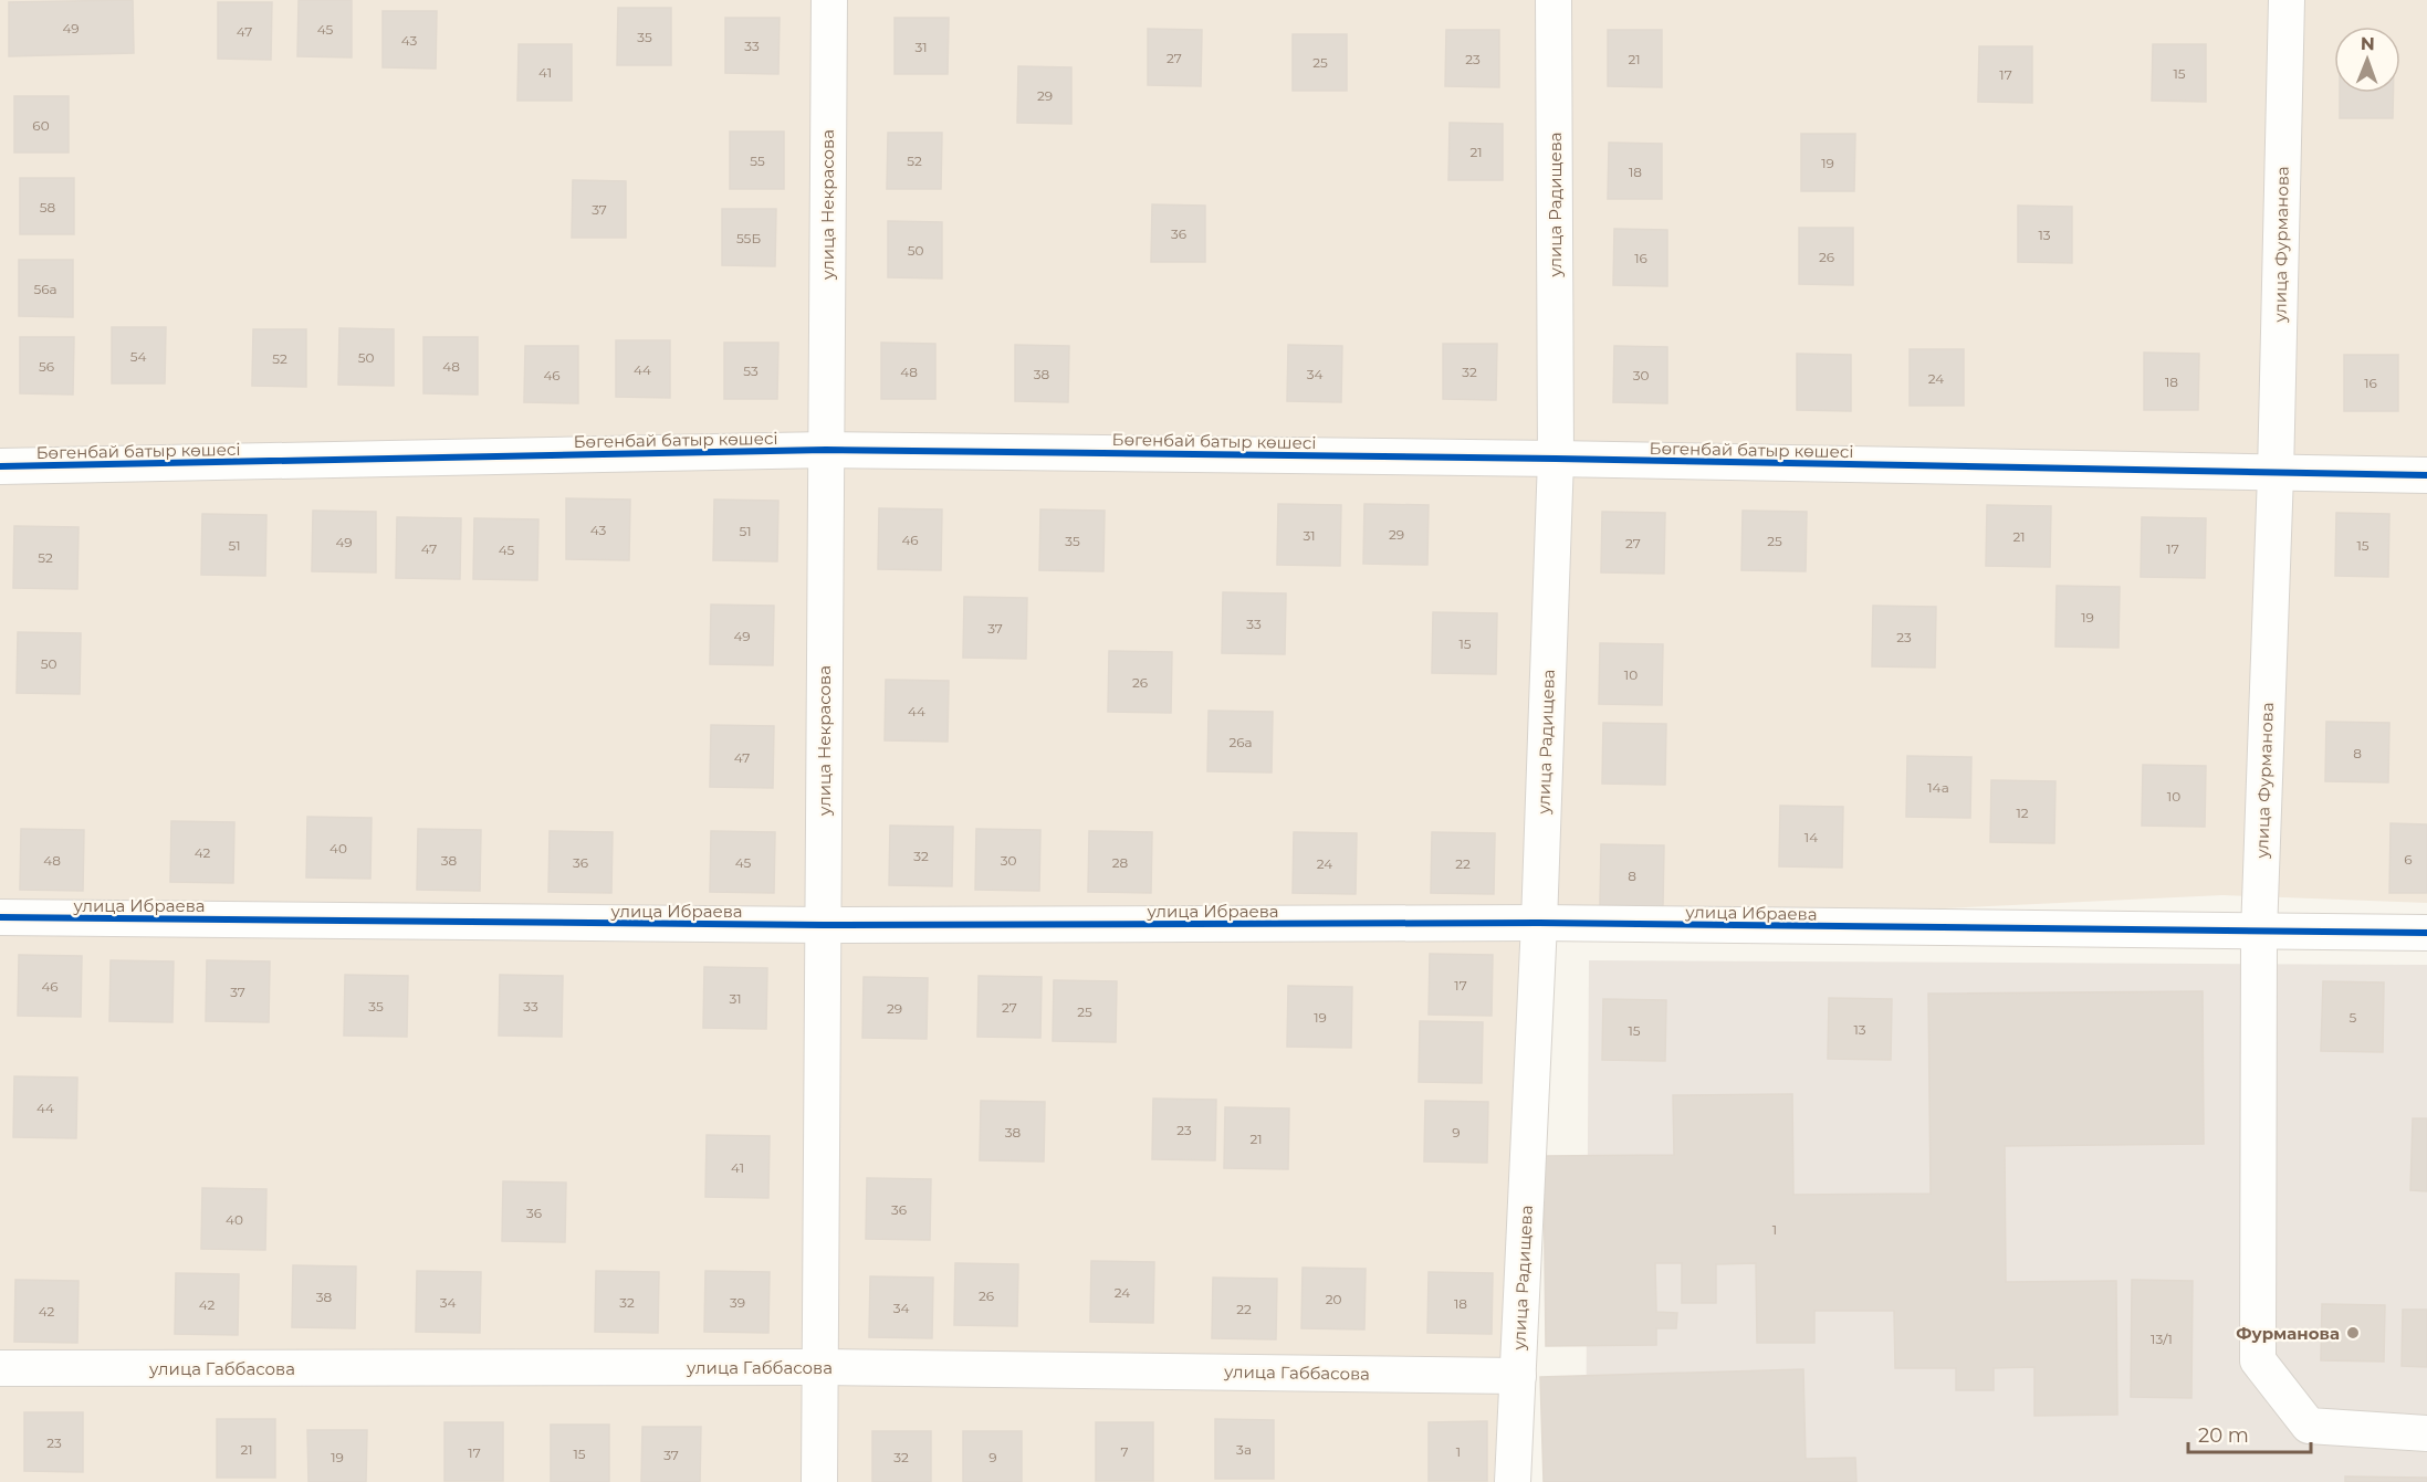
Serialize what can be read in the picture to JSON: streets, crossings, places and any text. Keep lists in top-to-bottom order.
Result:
{
  "streets": {
    "street": [
      "улица Некрасова",
      "улица Радищева",
      "улица Фурманова",
      "Бөгенбай батыр көшесі",
      "улица Ибраева",
      "улица Габбасова"
    ]
  },
  "crossings": [
    ["улица Некрасова", "Бөгенбай батыр көшесі"],
    ["улица Некрасова", "улица Ибраева"],
    ["улица Некрасова", "улица Габбасова"],
    ["улица Радищева", "Бөгенбай батыр көшесі"],
    ["улица Радищева", "улица Ибраева"],
    ["улица Радищева", "улица Габбасова"],
    ["улица Фурманова", "Бөгенбай батыр көшесі"],
    ["улица Фурманова", "улица Ибраева"]
  ],
  "places": ["Фурманова"],
  "house_numbers": [
    "49",
    "45",
    "47",
    "35",
    "43",
    "33",
    "31",
    "27",
    "23",
    "21",
    "25",
    "41",
    "15",
    "17",
    "29",
    "60",
    "21",
    "55",
    "52",
    "19",
    "18",
    "58",
    "37",
    "36",
    "13",
    "55Б",
    "50",
    "26",
    "16",
    "56а",
    "54",
    "50",
    "52",
    "56",
    "48",
    "44",
    "53",
    "48",
    "32",
    "38",
    "34",
    "46",
    "30",
    "24",
    "18",
    "16",
    "43",
    "51",
    "29",
    "31",
    "21",
    "46",
    "35",
    "25",
    "49",
    "27",
    "51",
    "15",
    "47",
    "17",
    "45",
    "52",
    "19",
    "33",
    "37",
    "49",
    "23",
    "15",
    "50",
    "10",
    "26",
    "44",
    "26а",
    "8",
    "47",
    "14а",
    "10",
    "12",
    "14",
    "40",
    "42",
    "32",
    "6",
    "48",
    "38",
    "30",
    "36",
    "45",
    "28",
    "24",
    "22",
    "8",
    "17",
    "46",
    "37",
    "31",
    "35",
    "33",
    "27",
    "29",
    "25",
    "19",
    "5",
    "13",
    "15",
    "44",
    "23",
    "38",
    "9",
    "21",
    "41",
    "36",
    "36",
    "40",
    "1",
    "24",
    "26",
    "38",
    "20",
    "34",
    "32",
    "39",
    "18",
    "42",
    "34",
    "22",
    "42",
    "13/1",
    "23",
    "21",
    "3а",
    "7",
    "1",
    "17",
    "15",
    "37",
    "19",
    "32",
    "9"
  ],
  "scale_bar": "20 m",
  "north": "top"
}
